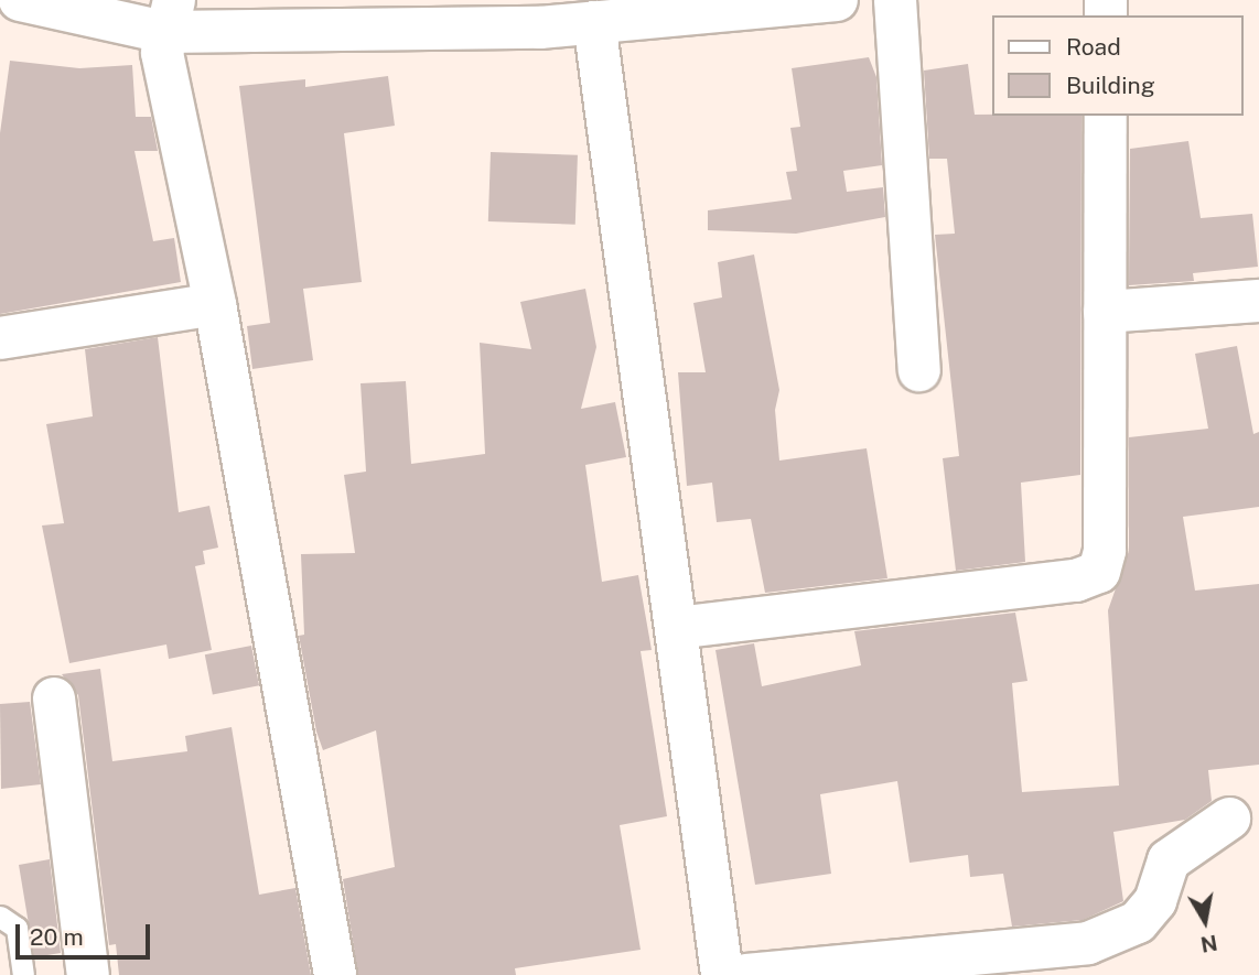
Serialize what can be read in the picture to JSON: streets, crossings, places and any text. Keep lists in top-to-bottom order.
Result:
{
  "legend": ["Road", "Building"],
  "scale_bar": "20 m",
  "north": "bottom"
}
